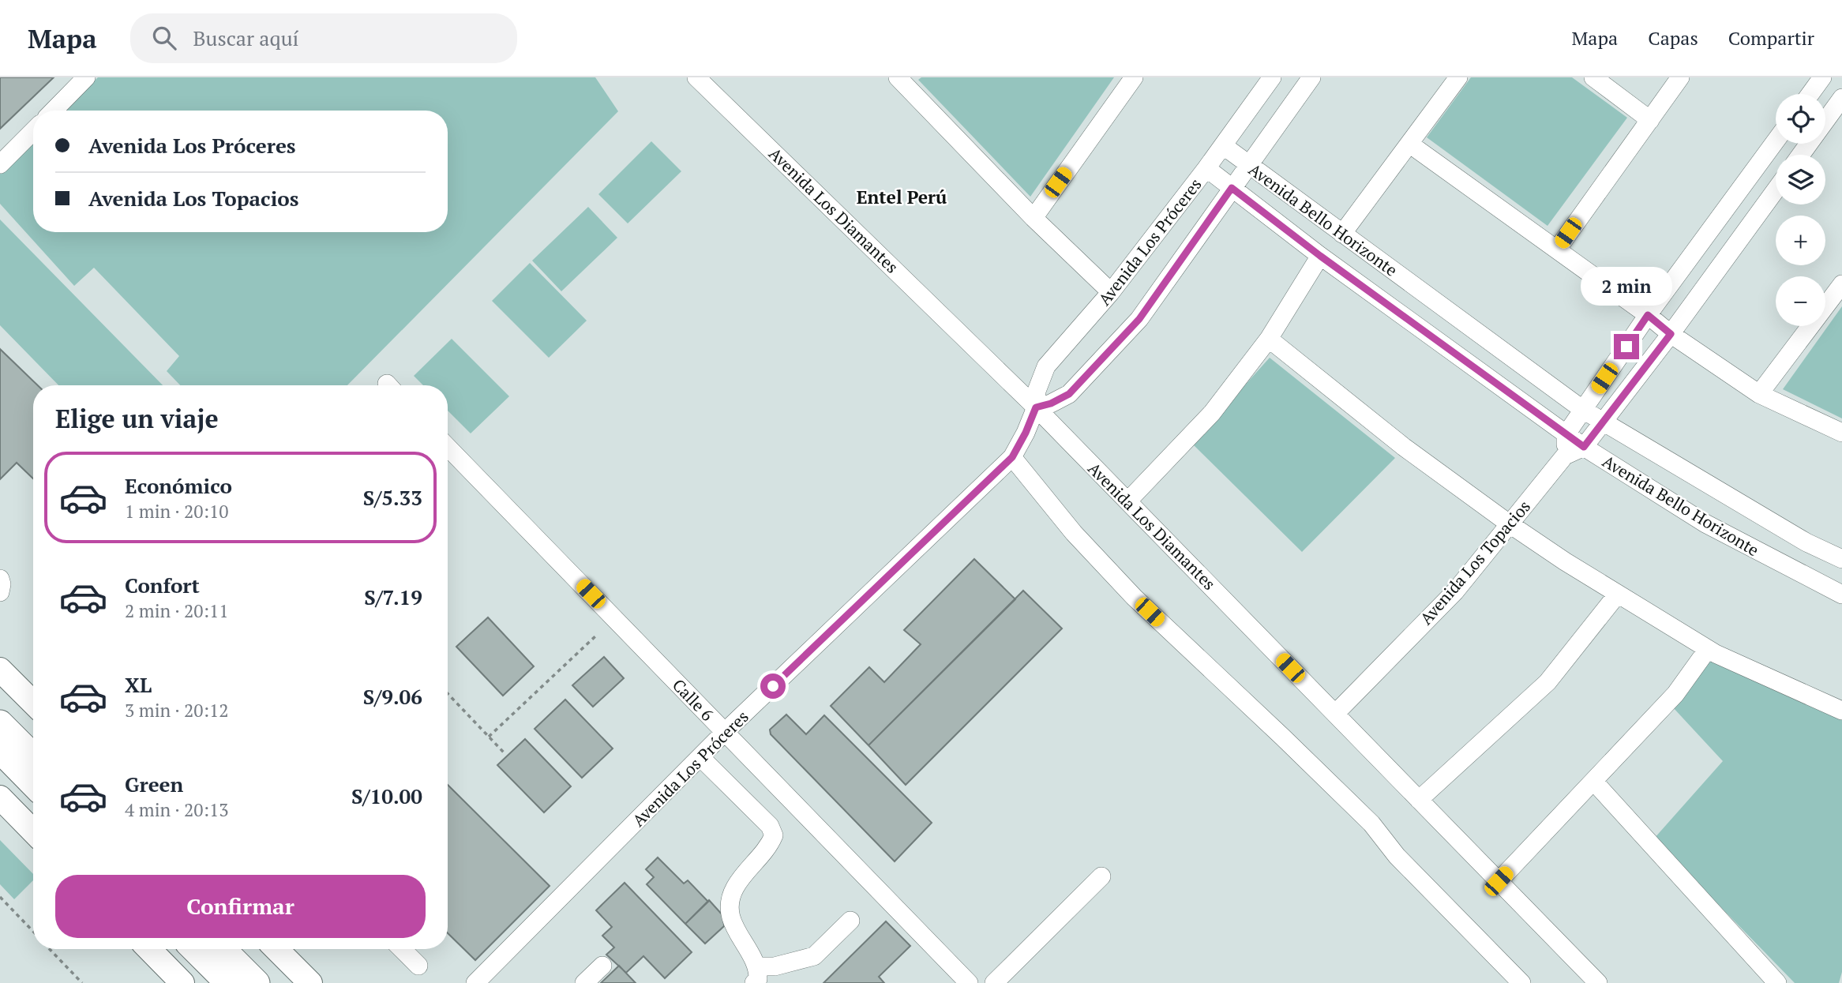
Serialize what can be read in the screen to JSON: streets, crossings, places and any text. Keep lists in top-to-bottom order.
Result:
{
  "streets": {
    "street": [
      "Avenida Los Diamantes",
      "Avenida Bello Horizonte",
      "Avenida Los Próceres",
      "Avenida Los Topacios",
      "Calle 6"
    ]
  },
  "crossings": [
    ["Avenida Los Diamantes", "Avenida Los Próceres"],
    ["Avenida Los Diamantes", "Avenida Los Topacios"],
    ["Avenida Bello Horizonte", "Avenida Los Próceres"],
    ["Avenida Bello Horizonte", "Avenida Los Topacios"],
    ["Avenida Los Próceres", "Calle 6"]
  ],
  "districts": ["Entel Perú"],
  "page": {
    "header": "Mapa",
    "search": "Buscar aquí",
    "nav": ["Mapa", "Capas", "Compartir"],
    "map_buttons": ["+", "−"],
    "banner": ["Avenida Los Próceres", "Avenida Los Topacios"],
    "bubble": "2 min",
    "heading": "Elige un viaje",
    "list": [
      {
        "name": "Económico",
        "note": "1 min · 20:10",
        "value": "S/5.33"
      },
      {
        "name": "Confort",
        "note": "2 min · 20:11",
        "value": "S/7.19"
      },
      {
        "name": "XL",
        "note": "3 min · 20:12",
        "value": "S/9.06"
      },
      {
        "name": "Green",
        "note": "4 min · 20:13",
        "value": "S/10.00"
      }
    ],
    "buttons": "Confirmar"
  }
}
